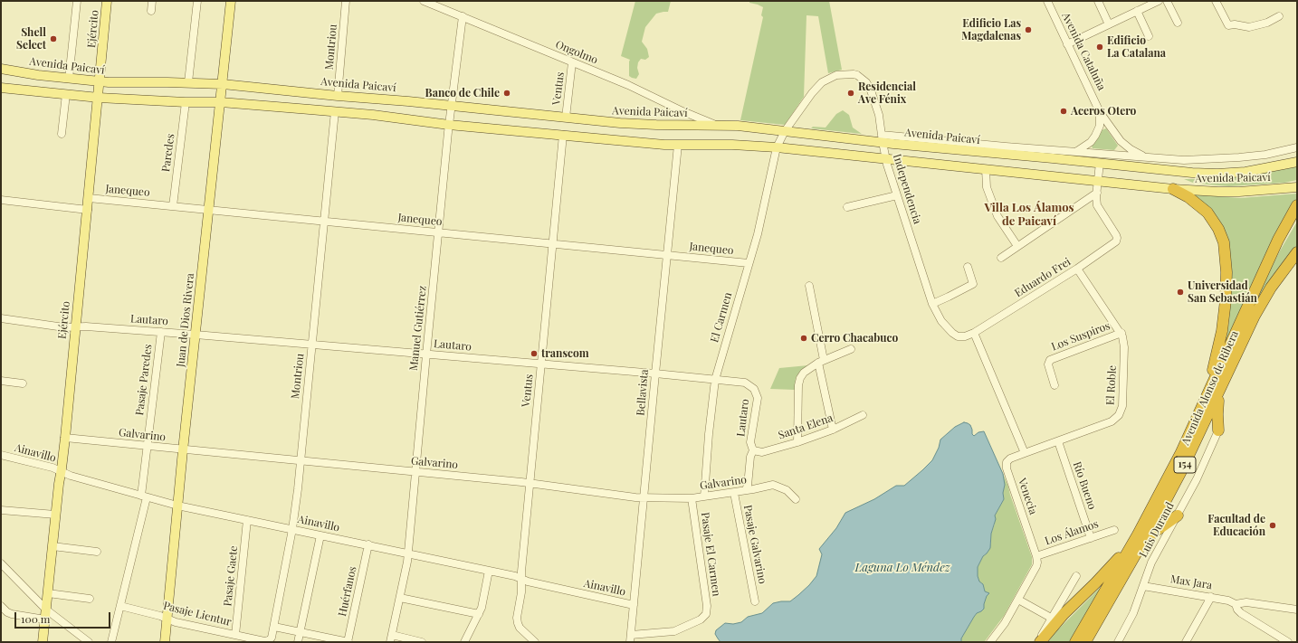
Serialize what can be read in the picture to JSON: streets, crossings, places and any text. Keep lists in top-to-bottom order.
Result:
{
  "streets": {
    "highway": ["Avenida Alonso de Ribera", "154"],
    "main road": ["Ejército", "Avenida Paicaví", "Juan de Dios Rivera"],
    "street": [
      "Montriou",
      "Avenida Cataluña",
      "Ongolmo",
      "Ventus",
      "Paredes",
      "Independencia",
      "Janequeo",
      "Eduardo Frei",
      "El Carmen",
      "Lautaro",
      "Manuel Gutiérrez",
      "Los Suspiros",
      "Pasaje Paredes",
      "El Roble",
      "Bellavista",
      "Santa Elena",
      "Galvarino",
      "Ainavillo",
      "Río Bueno",
      "Venecia",
      "Luis Durand",
      "Los Álamos",
      "Pasaje Galvarino",
      "Pasaje El Carmen",
      "Pasaje Gaete",
      "Max Jara",
      "Huérfanos",
      "Pasaje Lientur"
    ]
  },
  "crossings": [
    ["Ejército", "Avenida Paicaví"],
    ["Ejército", "Janequeo"],
    ["Ejército", "Lautaro"],
    ["Ejército", "Galvarino"],
    ["Ejército", "Ainavillo"],
    ["Montriou", "Avenida Paicaví"],
    ["Montriou", "Janequeo"],
    ["Montriou", "Lautaro"],
    ["Montriou", "Galvarino"],
    ["Montriou", "Ainavillo"],
    ["Montriou", "Pasaje Lientur"],
    ["Avenida Cataluña", "Avenida Paicaví"],
    ["Ongolmo", "Avenida Paicaví"],
    ["Ongolmo", "Ventus"],
    ["Ongolmo", "Manuel Gutiérrez"],
    ["Avenida Paicaví", "Ventus"],
    ["Avenida Paicaví", "Paredes"],
    ["Avenida Paicaví", "Independencia"],
    ["Avenida Paicaví", "El Carmen"],
    ["Avenida Paicaví", "Juan de Dios Rivera"],
    ["Avenida Paicaví", "Manuel Gutiérrez"],
    ["Avenida Paicaví", "Bellavista"],
    ["Ventus", "Janequeo"],
    ["Ventus", "Lautaro"],
    ["Ventus", "Galvarino"],
    ["Ventus", "Ainavillo"],
    ["Paredes", "Janequeo"],
    ["Independencia", "Eduardo Frei"],
    ["Independencia", "El Carmen"],
    ["Janequeo", "El Carmen"],
    ["Janequeo", "Juan de Dios Rivera"],
    ["Janequeo", "Manuel Gutiérrez"],
    ["Janequeo", "Bellavista"],
    ["Eduardo Frei", "El Roble"],
    ["El Carmen", "Lautaro"],
    ["El Carmen", "Galvarino"],
    ["Lautaro", "Juan de Dios Rivera"],
    ["Lautaro", "Manuel Gutiérrez"],
    ["Lautaro", "Pasaje Paredes"],
    ["Lautaro", "Bellavista"],
    ["Lautaro", "Santa Elena"],
    ["Lautaro", "Galvarino"],
    ["Juan de Dios Rivera", "Galvarino"],
    ["Juan de Dios Rivera", "Ainavillo"],
    ["Juan de Dios Rivera", "Pasaje Lientur"],
    ["Manuel Gutiérrez", "Galvarino"],
    ["Manuel Gutiérrez", "Ainavillo"],
    ["Los Suspiros", "El Roble"],
    ["Pasaje Paredes", "Galvarino"],
    ["Pasaje Paredes", "Ainavillo"],
    ["Pasaje Paredes", "Pasaje Lientur"],
    ["El Roble", "Río Bueno"],
    ["El Roble", "Venecia"],
    ["Bellavista", "Galvarino"],
    ["Bellavista", "Ainavillo"],
    ["Bellavista", "Pasaje El Carmen"],
    ["Galvarino", "Pasaje Galvarino"],
    ["Galvarino", "Pasaje El Carmen"],
    ["Ainavillo", "Pasaje Gaete"],
    ["Ainavillo", "Huérfanos"],
    ["Río Bueno", "Los Álamos"],
    ["Venecia", "Los Álamos"],
    ["Luis Durand", "Max Jara"],
    ["Pasaje Gaete", "Pasaje Lientur"]
  ],
  "districts": ["Villa Los Álamos de Paicaví"],
  "water": ["Laguna Lo Méndez"],
  "places": [
    "Edificio Las Magdalenas",
    "Shell Select",
    "Edificio La Catalana",
    "Banco de Chile",
    "Residencial Ave Fénix",
    "Aceros Otero",
    "Universidad San Sebastián",
    "Cerro Chacabuco",
    "transcom",
    "Facultad de Educación"
  ],
  "scale_bar": "100 m"
}
